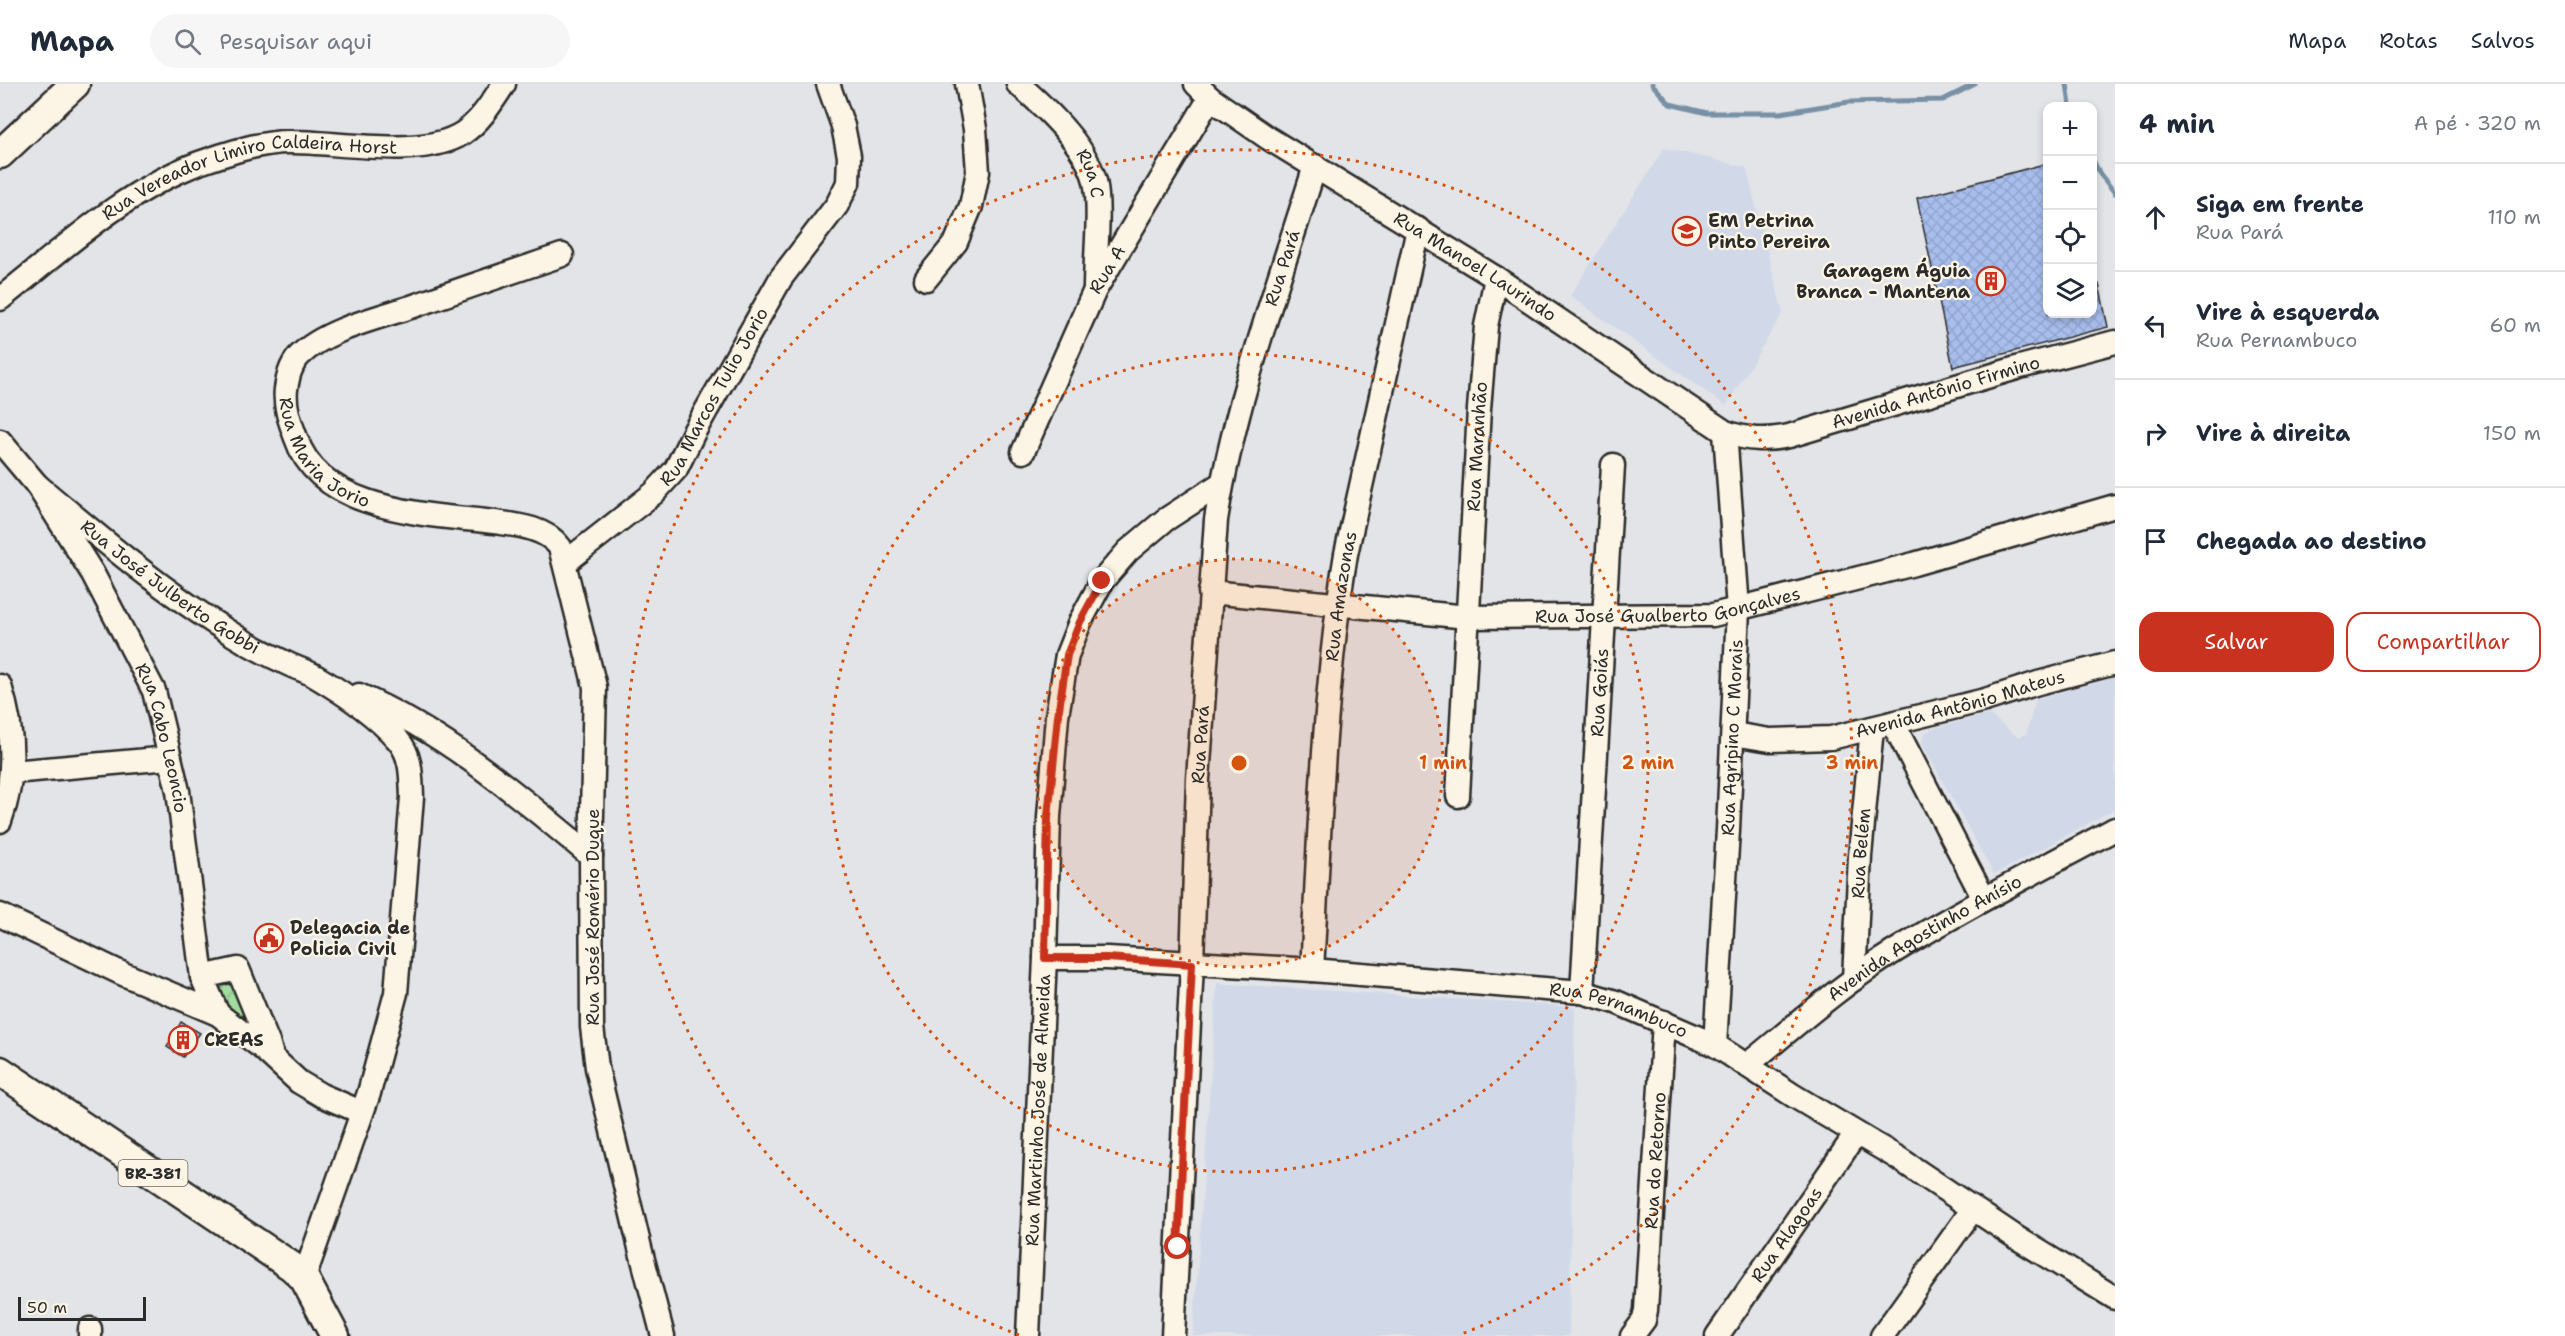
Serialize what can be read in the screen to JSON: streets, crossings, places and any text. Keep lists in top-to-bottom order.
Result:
{
  "streets": {
    "main road": ["BR-381"],
    "street": [
      "Rua C",
      "Rua Vereador Limiro Caldeira Horst",
      "Rua Manoel Laurindo",
      "Rua Pará",
      "Rua A",
      "Avenida Antônio Firmino",
      "Rua Marcos Tulio Jorio",
      "Rua Maria Jorio",
      "Rua Maranhão",
      "Rua José Julberto Gobbi",
      "Rua Amazonas",
      "Rua José Gualberto Gonçalves",
      "Rua Goiás",
      "Avenida Antônio Mateus",
      "Rua Cabo Leoncio",
      "Rua Agripino C Morais",
      "Rua Belém",
      "Rua José Romério Duque",
      "Avenida Agostinho Anísio",
      "Rua Pernambuco",
      "Rua Martinho José de Almeida",
      "Rua do Retorno",
      "Rua Alagoas"
    ]
  },
  "crossings": [
    ["Rua C", "Rua A"],
    ["Rua Manoel Laurindo", "Rua Pará"],
    ["Rua Manoel Laurindo", "Rua A"],
    ["Rua Manoel Laurindo", "Avenida Antônio Firmino"],
    ["Rua Manoel Laurindo", "Rua Maranhão"],
    ["Rua Manoel Laurindo", "Rua Amazonas"],
    ["Rua Manoel Laurindo", "Rua Agripino C Morais"],
    ["Rua Pará", "Rua José Gualberto Gonçalves"],
    ["Rua Pará", "Rua Pernambuco"],
    ["Rua Pará", "Rua Martinho José de Almeida"],
    ["Rua Marcos Tulio Jorio", "Rua José Romério Duque"],
    ["Rua Maria Jorio", "Rua José Romério Duque"],
    ["Rua Maranhão", "Rua José Gualberto Gonçalves"],
    ["Rua José Julberto Gobbi", "Rua Cabo Leoncio"],
    ["Rua José Julberto Gobbi", "Rua José Romério Duque"],
    ["Rua Amazonas", "Rua José Gualberto Gonçalves"],
    ["Rua Amazonas", "Rua Pernambuco"],
    ["Rua José Gualberto Gonçalves", "Rua Goiás"],
    ["Rua José Gualberto Gonçalves", "Rua Agripino C Morais"],
    ["Rua Goiás", "Rua Pernambuco"],
    ["Avenida Antônio Mateus", "Rua Agripino C Morais"],
    ["Avenida Antônio Mateus", "Rua Belém"],
    ["Rua Agripino C Morais", "Rua Pernambuco"],
    ["Rua Belém", "Avenida Agostinho Anísio"],
    ["Avenida Agostinho Anísio", "Rua Pernambuco"],
    ["Rua Pernambuco", "Rua Martinho José de Almeida"],
    ["Rua Pernambuco", "Rua do Retorno"],
    ["Rua Pernambuco", "Rua Alagoas"]
  ],
  "places": {
    "school or university": ["EM Petrina Pinto Pereira"],
    "building": ["Garagem Águia Branca - Mantena", "CREAS"],
    "public building": ["Delegacia de Policia Civil"]
  },
  "scale_bar": "50 m",
  "page": {
    "header": "Mapa",
    "search": "Pesquisar aqui",
    "nav": ["Mapa", "Rotas", "Salvos"],
    "heading": ["4 min", "A pé · 320 m"],
    "map_buttons": ["+", "−"],
    "list": [
      ["Siga em frente", "Rua Pará", "110 m"],
      ["Vire à esquerda", "Rua Pernambuco", "60 m"],
      ["Vire à direita", "150 m"],
      "Chegada ao destino"
    ],
    "buttons": ["Salvar", "Compartilhar"],
    "scale": "50 m"
  },
  "rings": ["1 min", "2 min", "3 min"]
}
